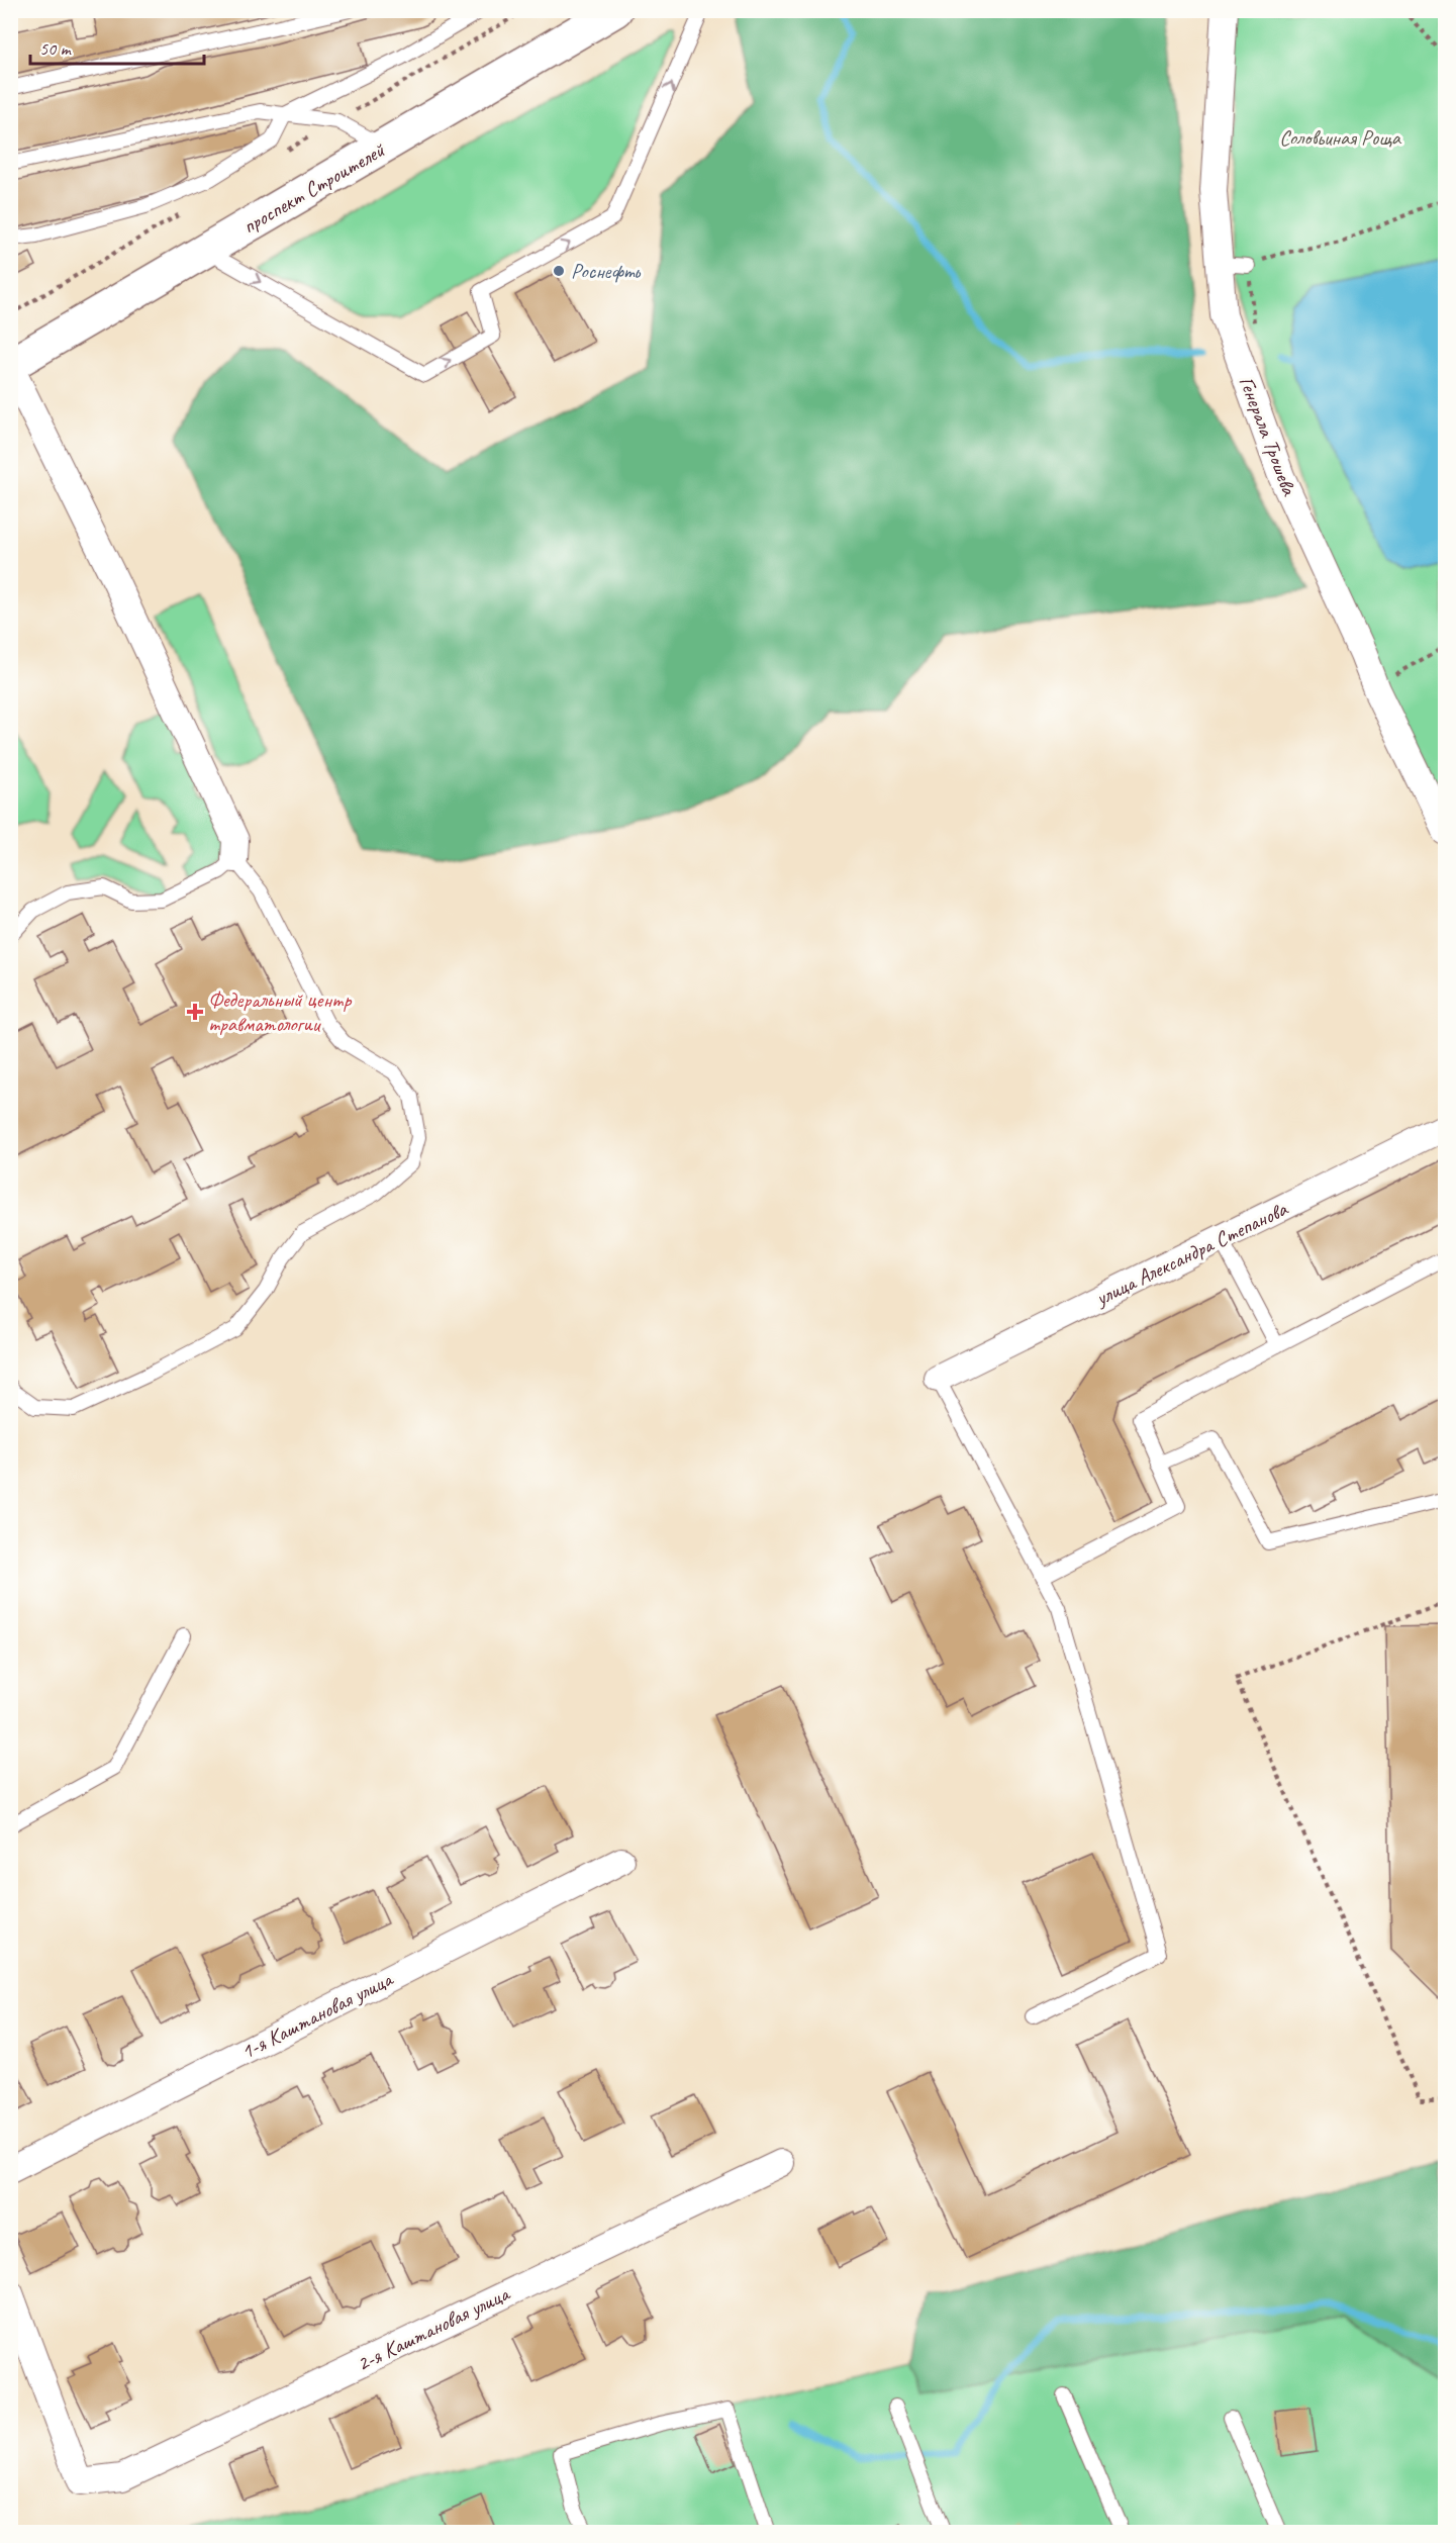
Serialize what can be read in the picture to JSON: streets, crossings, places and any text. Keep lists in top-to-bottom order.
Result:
{
  "streets": {
    "main road": ["проспект Строителей"],
    "street": [
      "Генерала Трошева",
      "улица Александра Степанова",
      "1-я Каштановая улица",
      "2-я Каштановая улица"
    ]
  },
  "parks": ["Соловьиная Роща"],
  "places": {
    "other": ["Роснефть"],
    "health": ["Федеральный центр травматологии"]
  },
  "scale_bar": "50 m"
}
